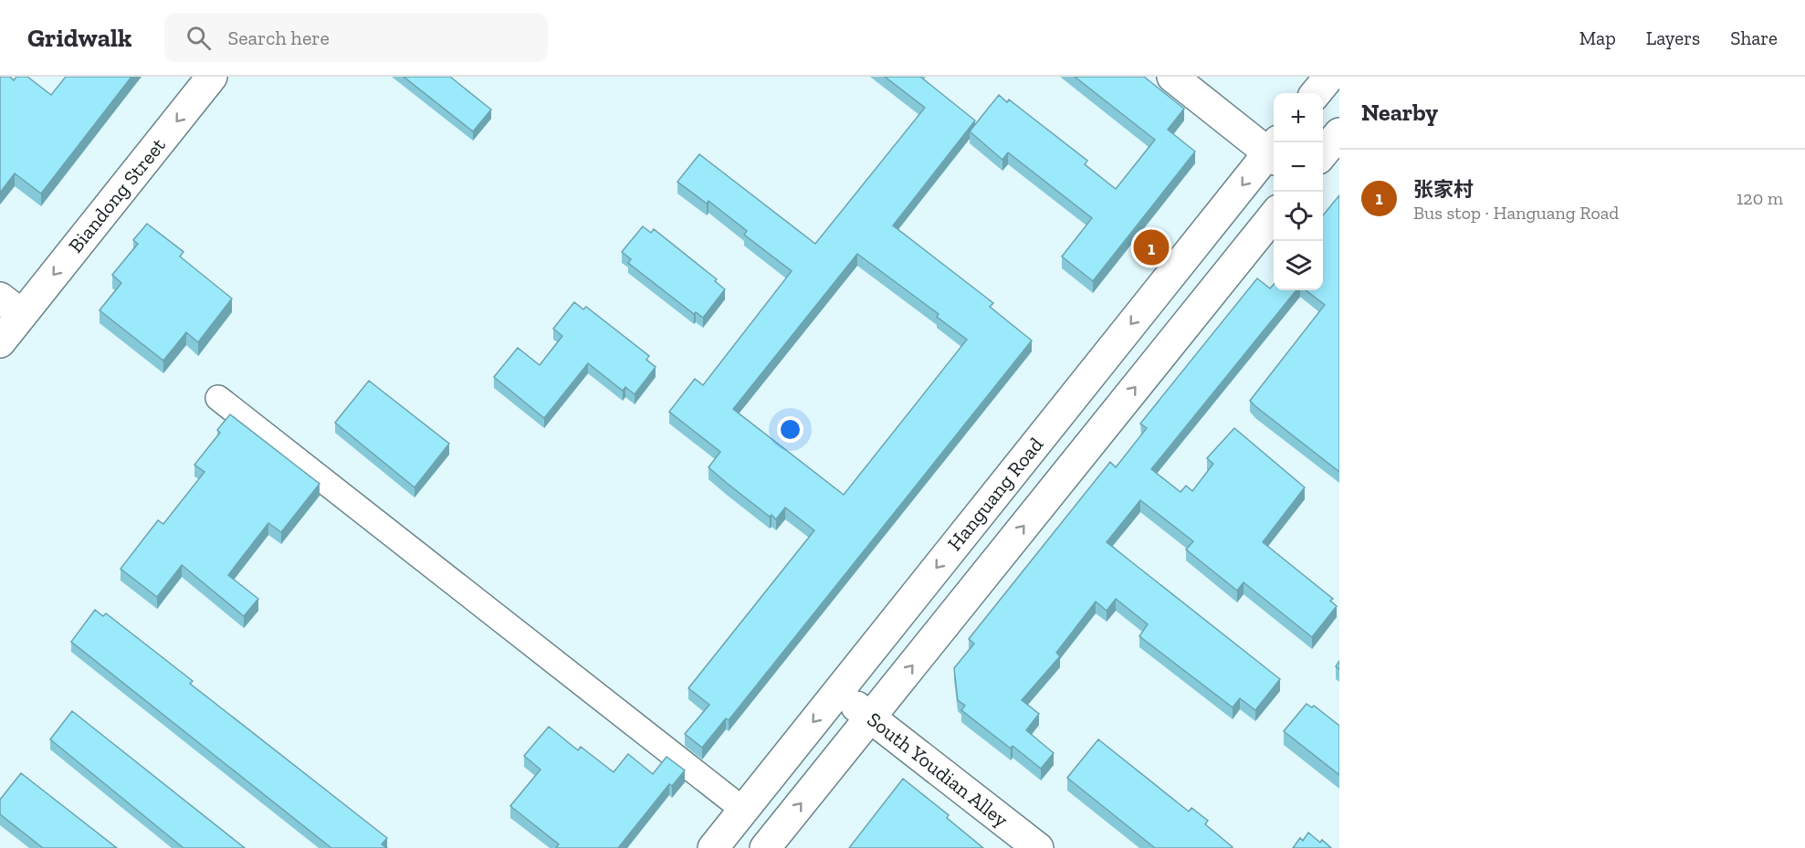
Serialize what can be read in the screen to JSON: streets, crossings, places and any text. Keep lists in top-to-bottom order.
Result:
{
  "streets": {
    "main road": ["Biandong Street", "Hanguang Road", "South Youdian Alley"]
  },
  "crossings": [
    ["Hanguang Road", "South Youdian Alley"]
  ],
  "one_way": ["Biandong Street"],
  "page": {
    "header": "Gridwalk",
    "search": "Search here",
    "nav": ["Map", "Layers", "Share"],
    "heading": "Nearby",
    "map_buttons": ["+", "−"],
    "list": [
      {
        "mark": "1",
        "name": "张家村",
        "note": "Bus stop · Hanguang Road",
        "value": "120 m"
      }
    ],
    "pins": "1"
  }
}
